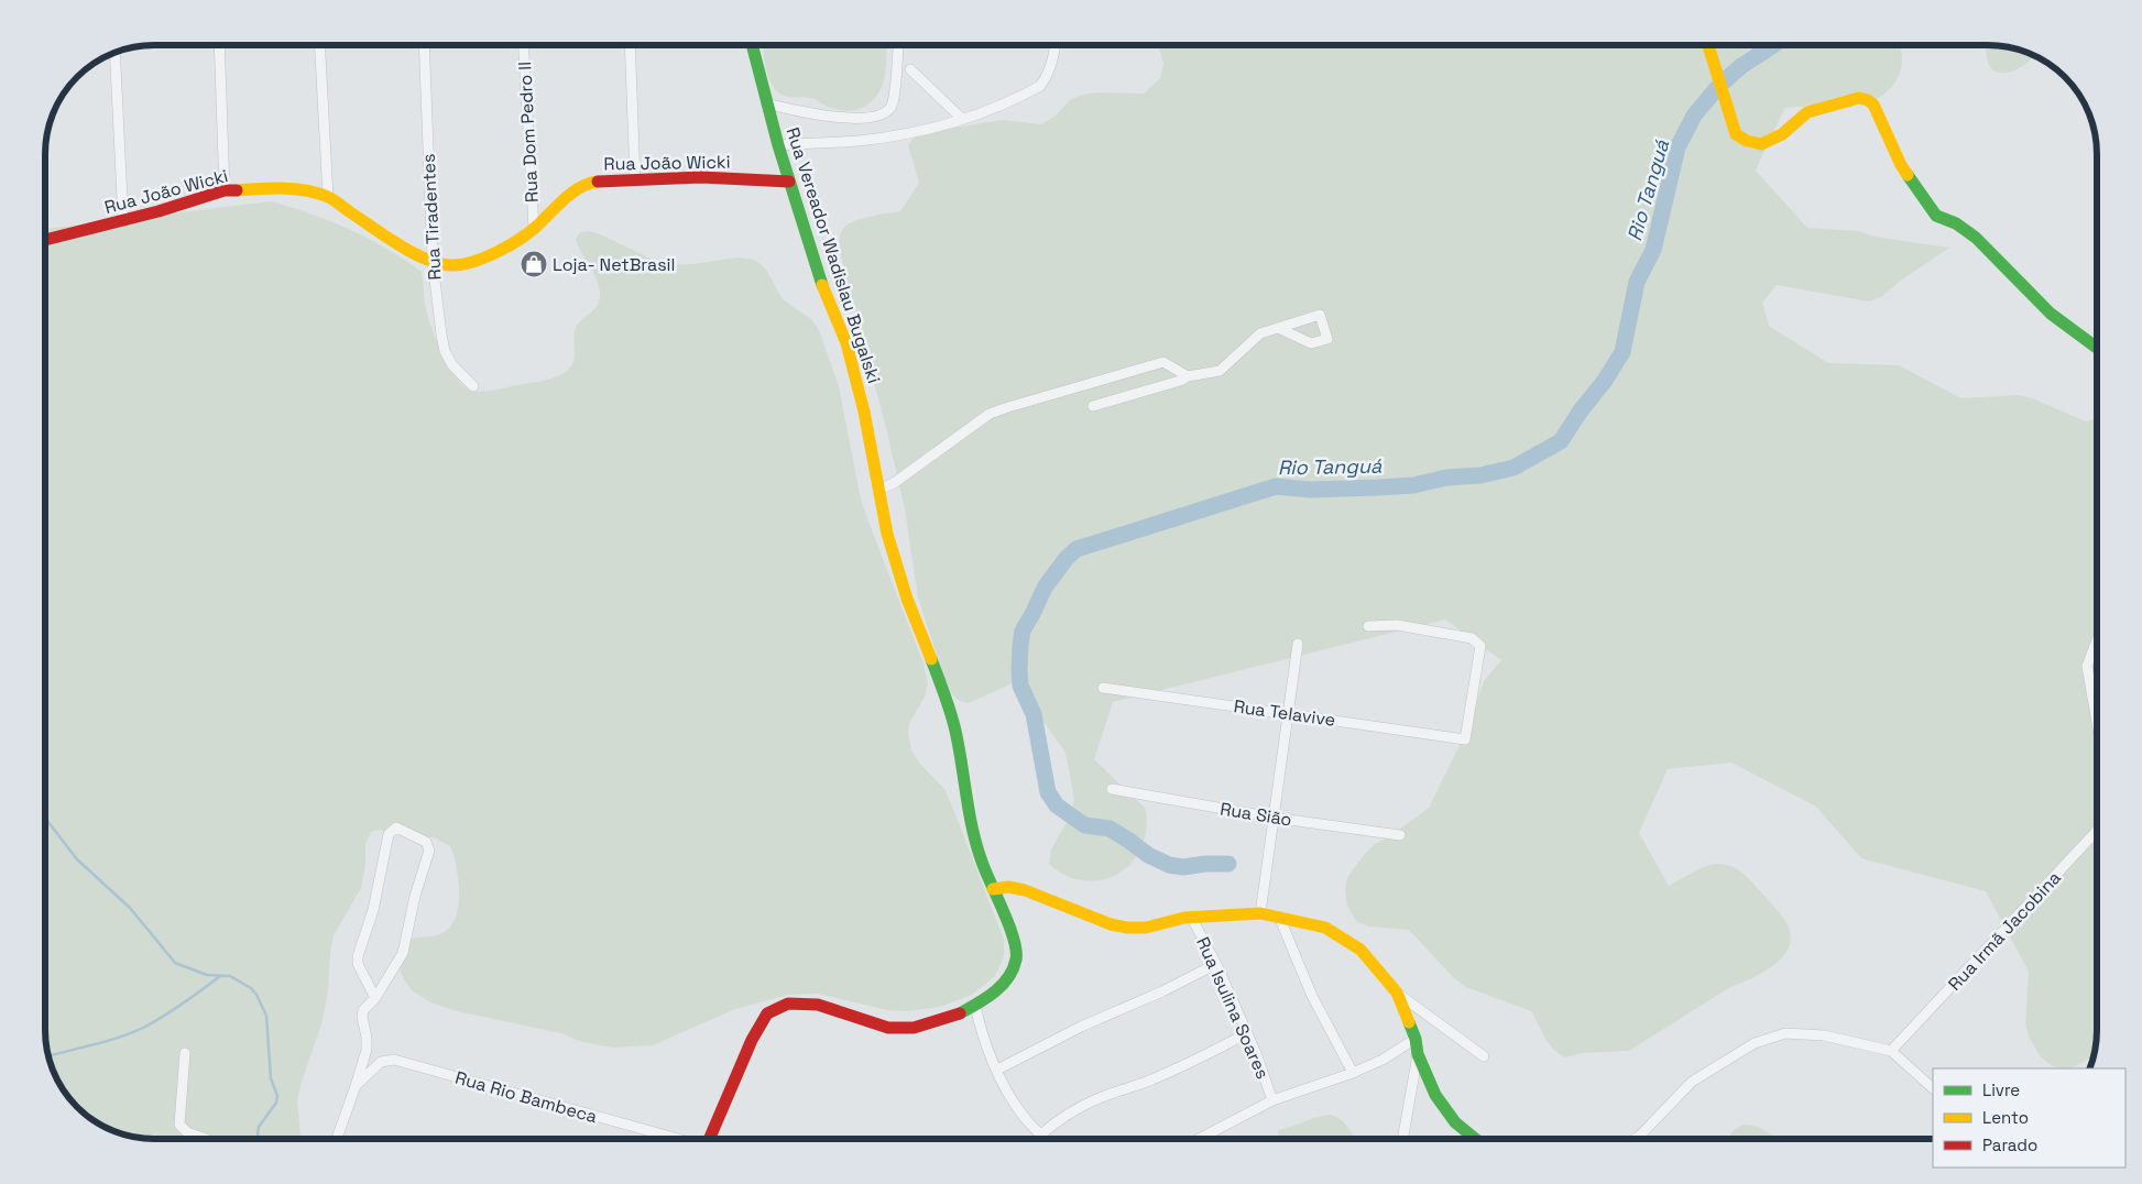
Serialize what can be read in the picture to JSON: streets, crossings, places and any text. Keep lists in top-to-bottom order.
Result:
{
  "streets": {
    "street": [
      "Rua Dom Pedro II",
      "Rua João Wicki",
      "Rua Tiradentes",
      "Rua Vereador Wadislau Bugalski",
      "Rua Telavive",
      "Rua Sião",
      "Rua Irmã Jacobina",
      "Rua Isulina Soares",
      "Rua Rio Bambeca"
    ]
  },
  "crossings": [
    ["Rua Dom Pedro II", "Rua João Wicki"],
    ["Rua João Wicki", "Rua Tiradentes"],
    ["Rua João Wicki", "Rua Vereador Wadislau Bugalski"]
  ],
  "water": ["Rio Tanguá"],
  "places": {
    "shop": ["Loja- NetBrasil"]
  },
  "legend": ["Livre", "Lento", "Parado"]
}
